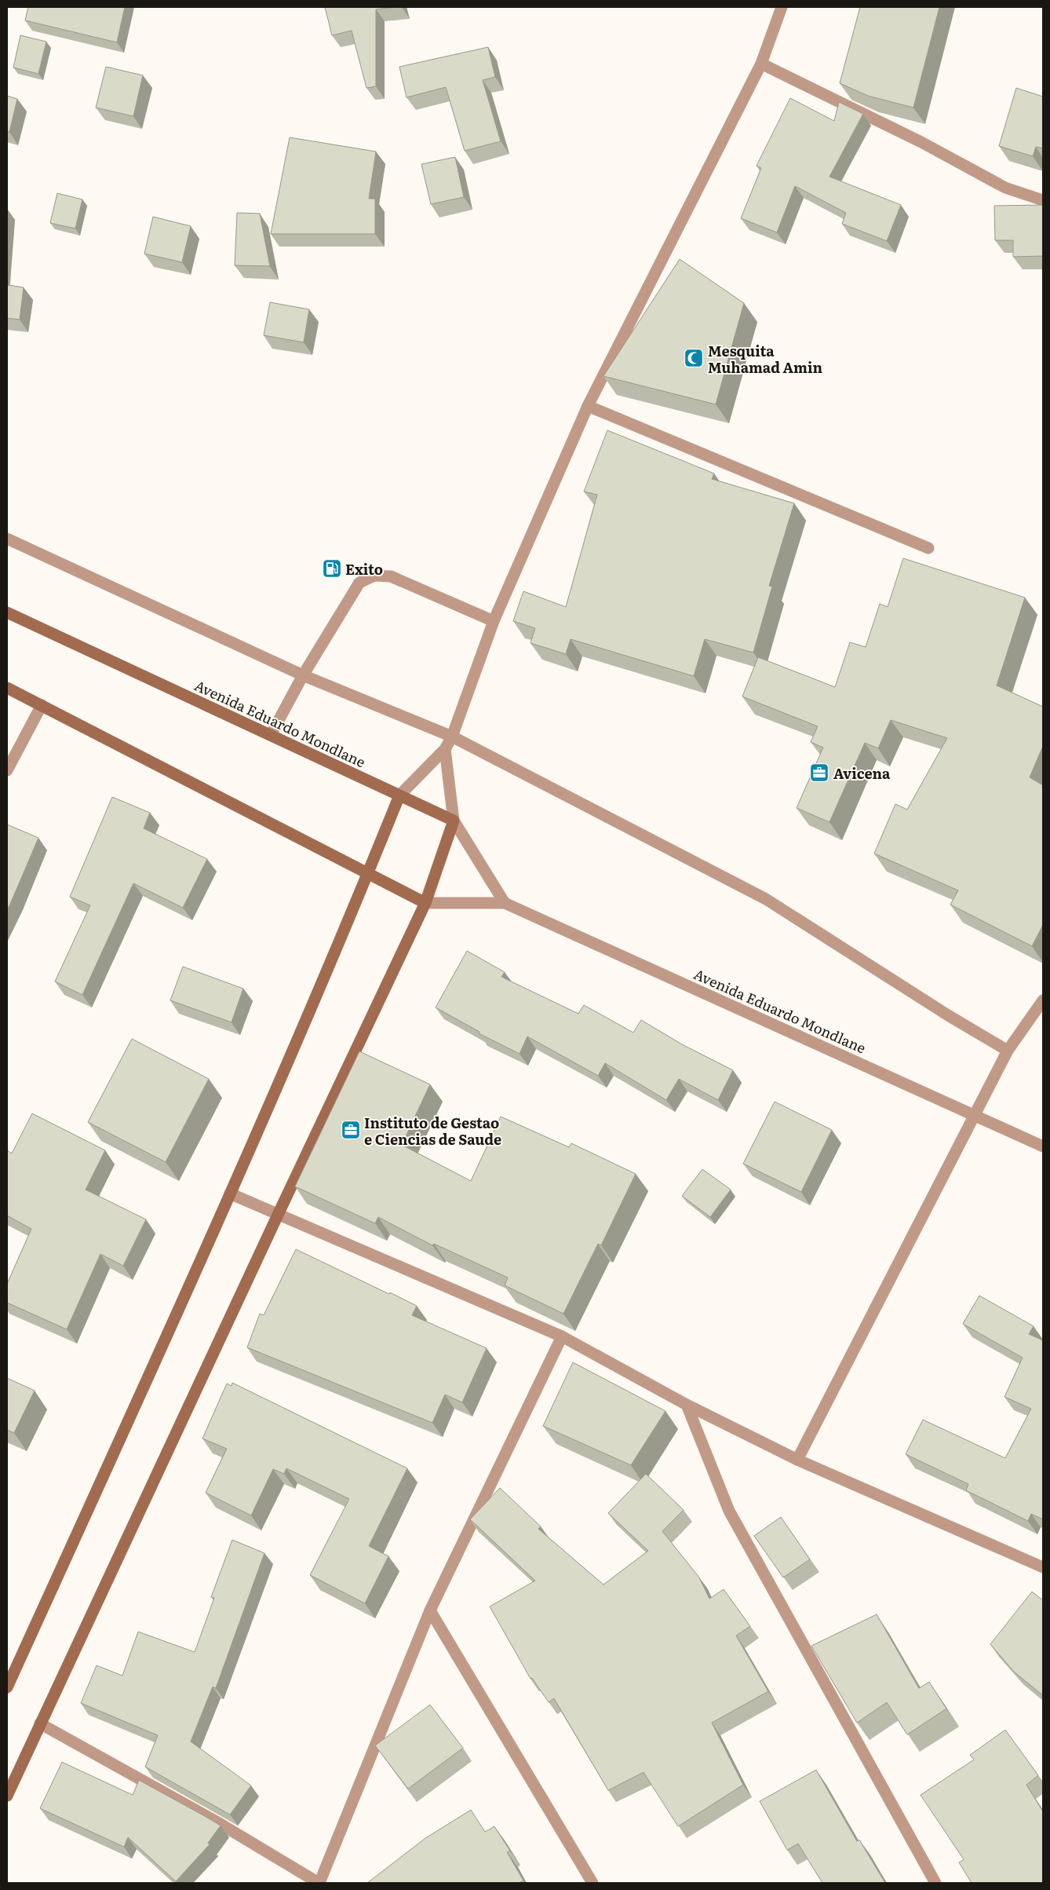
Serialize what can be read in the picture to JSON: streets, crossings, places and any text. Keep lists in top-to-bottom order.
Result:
{
  "streets": {
    "street": ["Avenida Eduardo Mondlane"]
  },
  "places": {
    "mosque": ["Mesquita Muhamad Amin"],
    "fuel station": ["Exito"],
    "office": ["Avicena", "Instituto de Gestao e Ciencias de Saude"]
  }
}
